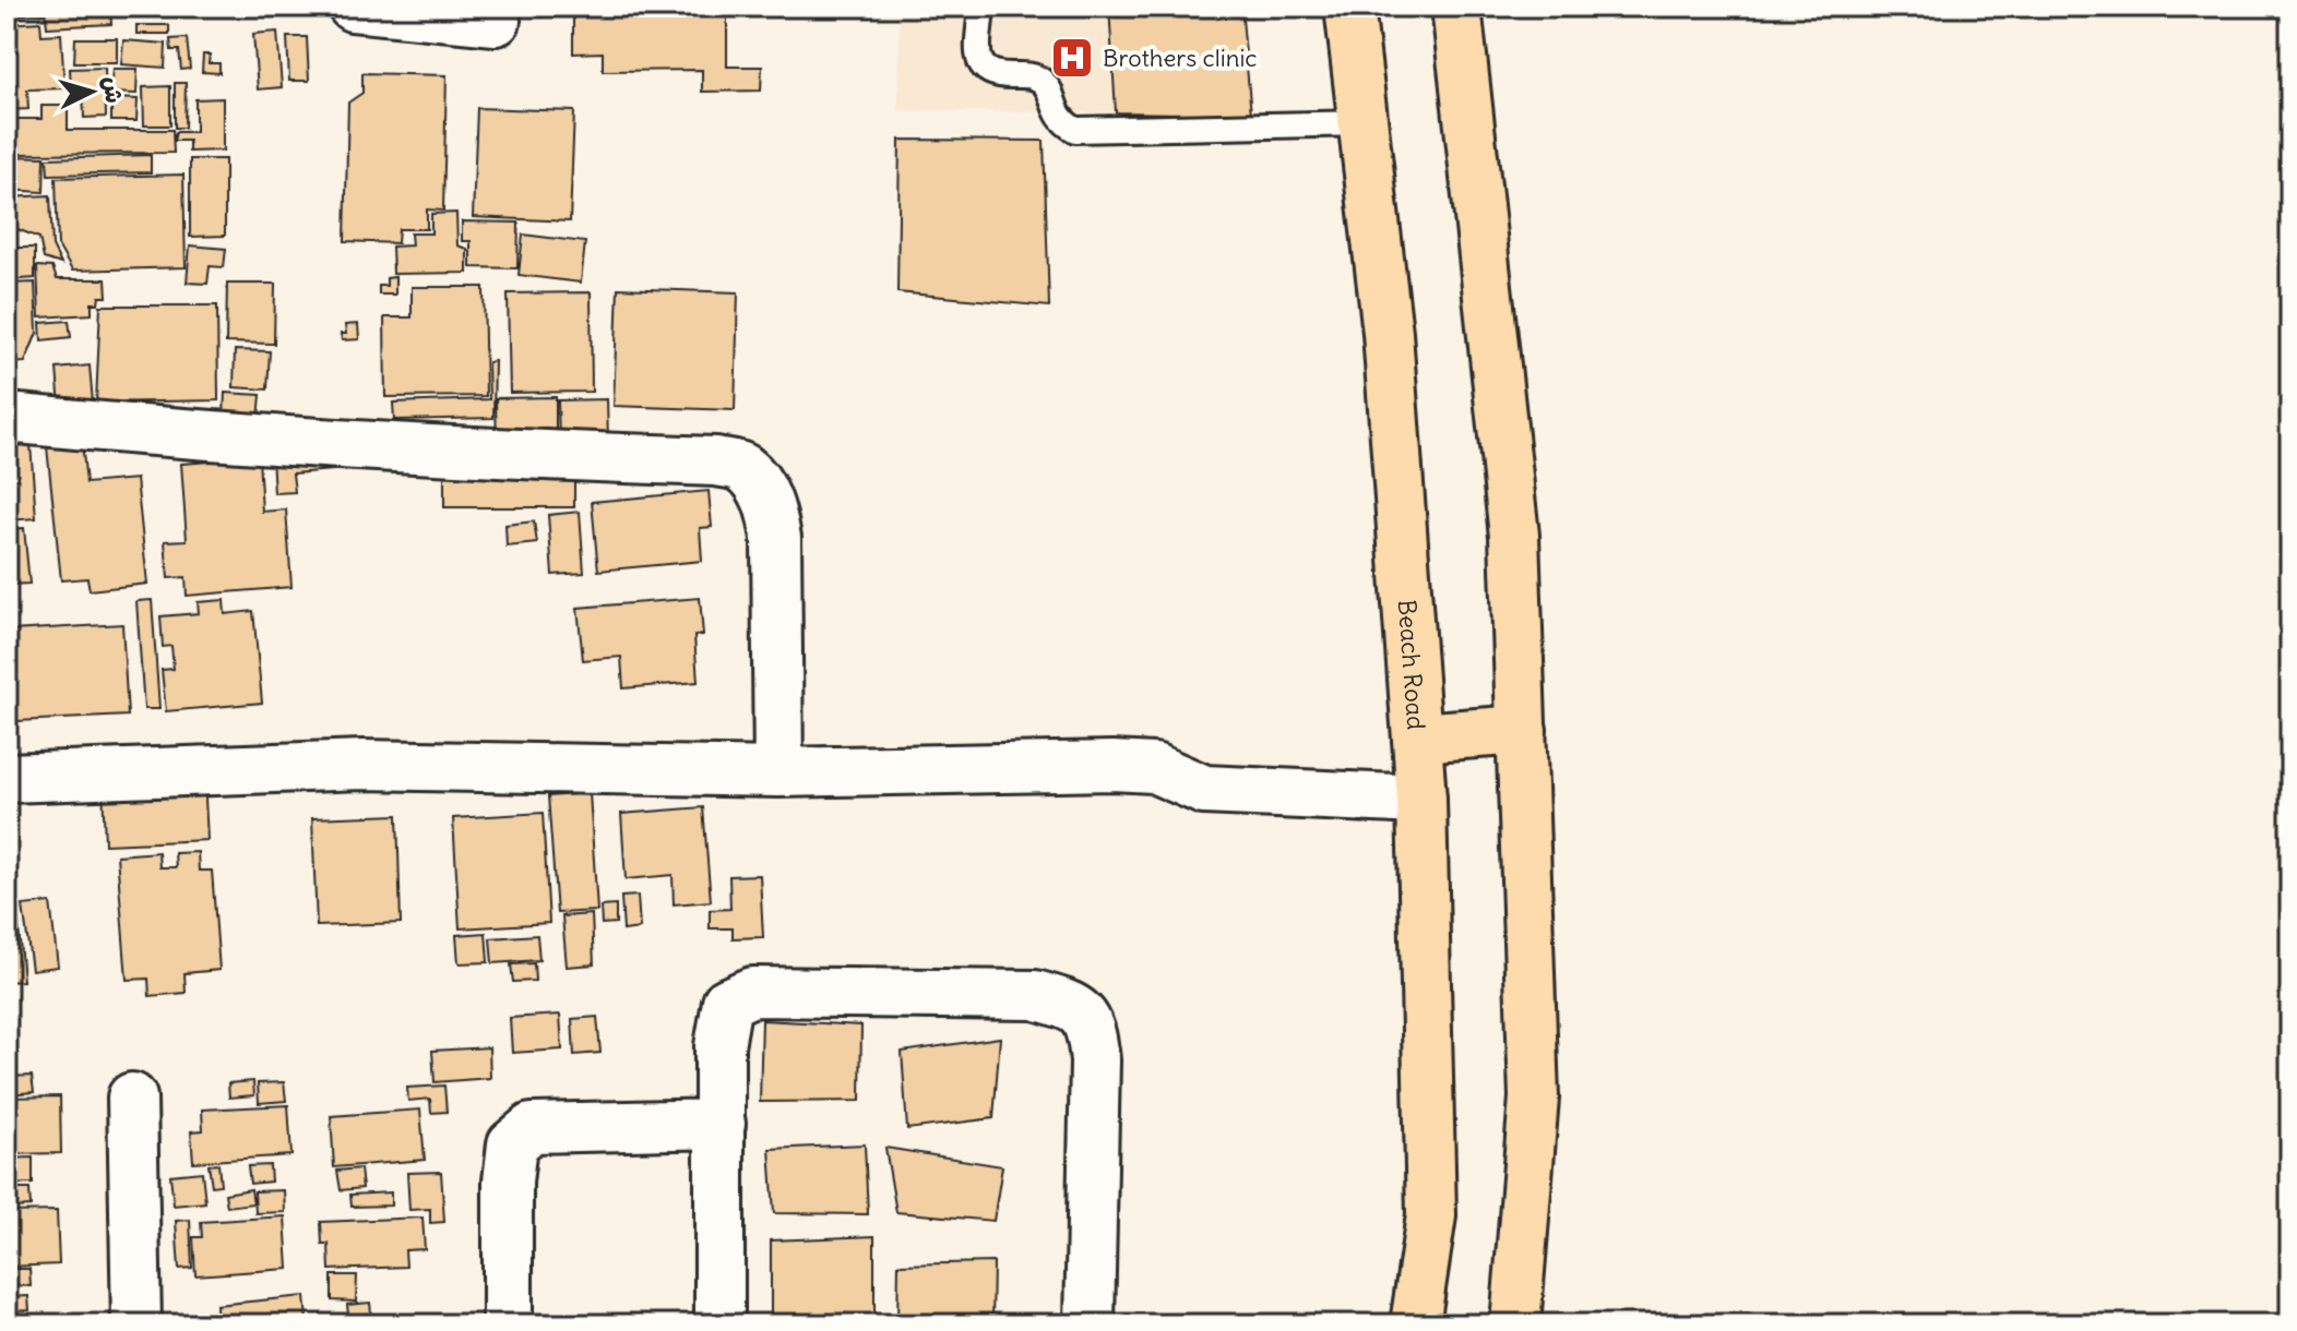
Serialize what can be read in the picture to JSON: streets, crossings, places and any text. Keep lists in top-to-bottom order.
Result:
{
  "streets": {
    "highway": ["Beach Road"]
  },
  "places": {
    "hospital": ["Brothers clinic"]
  },
  "north": "right"
}
